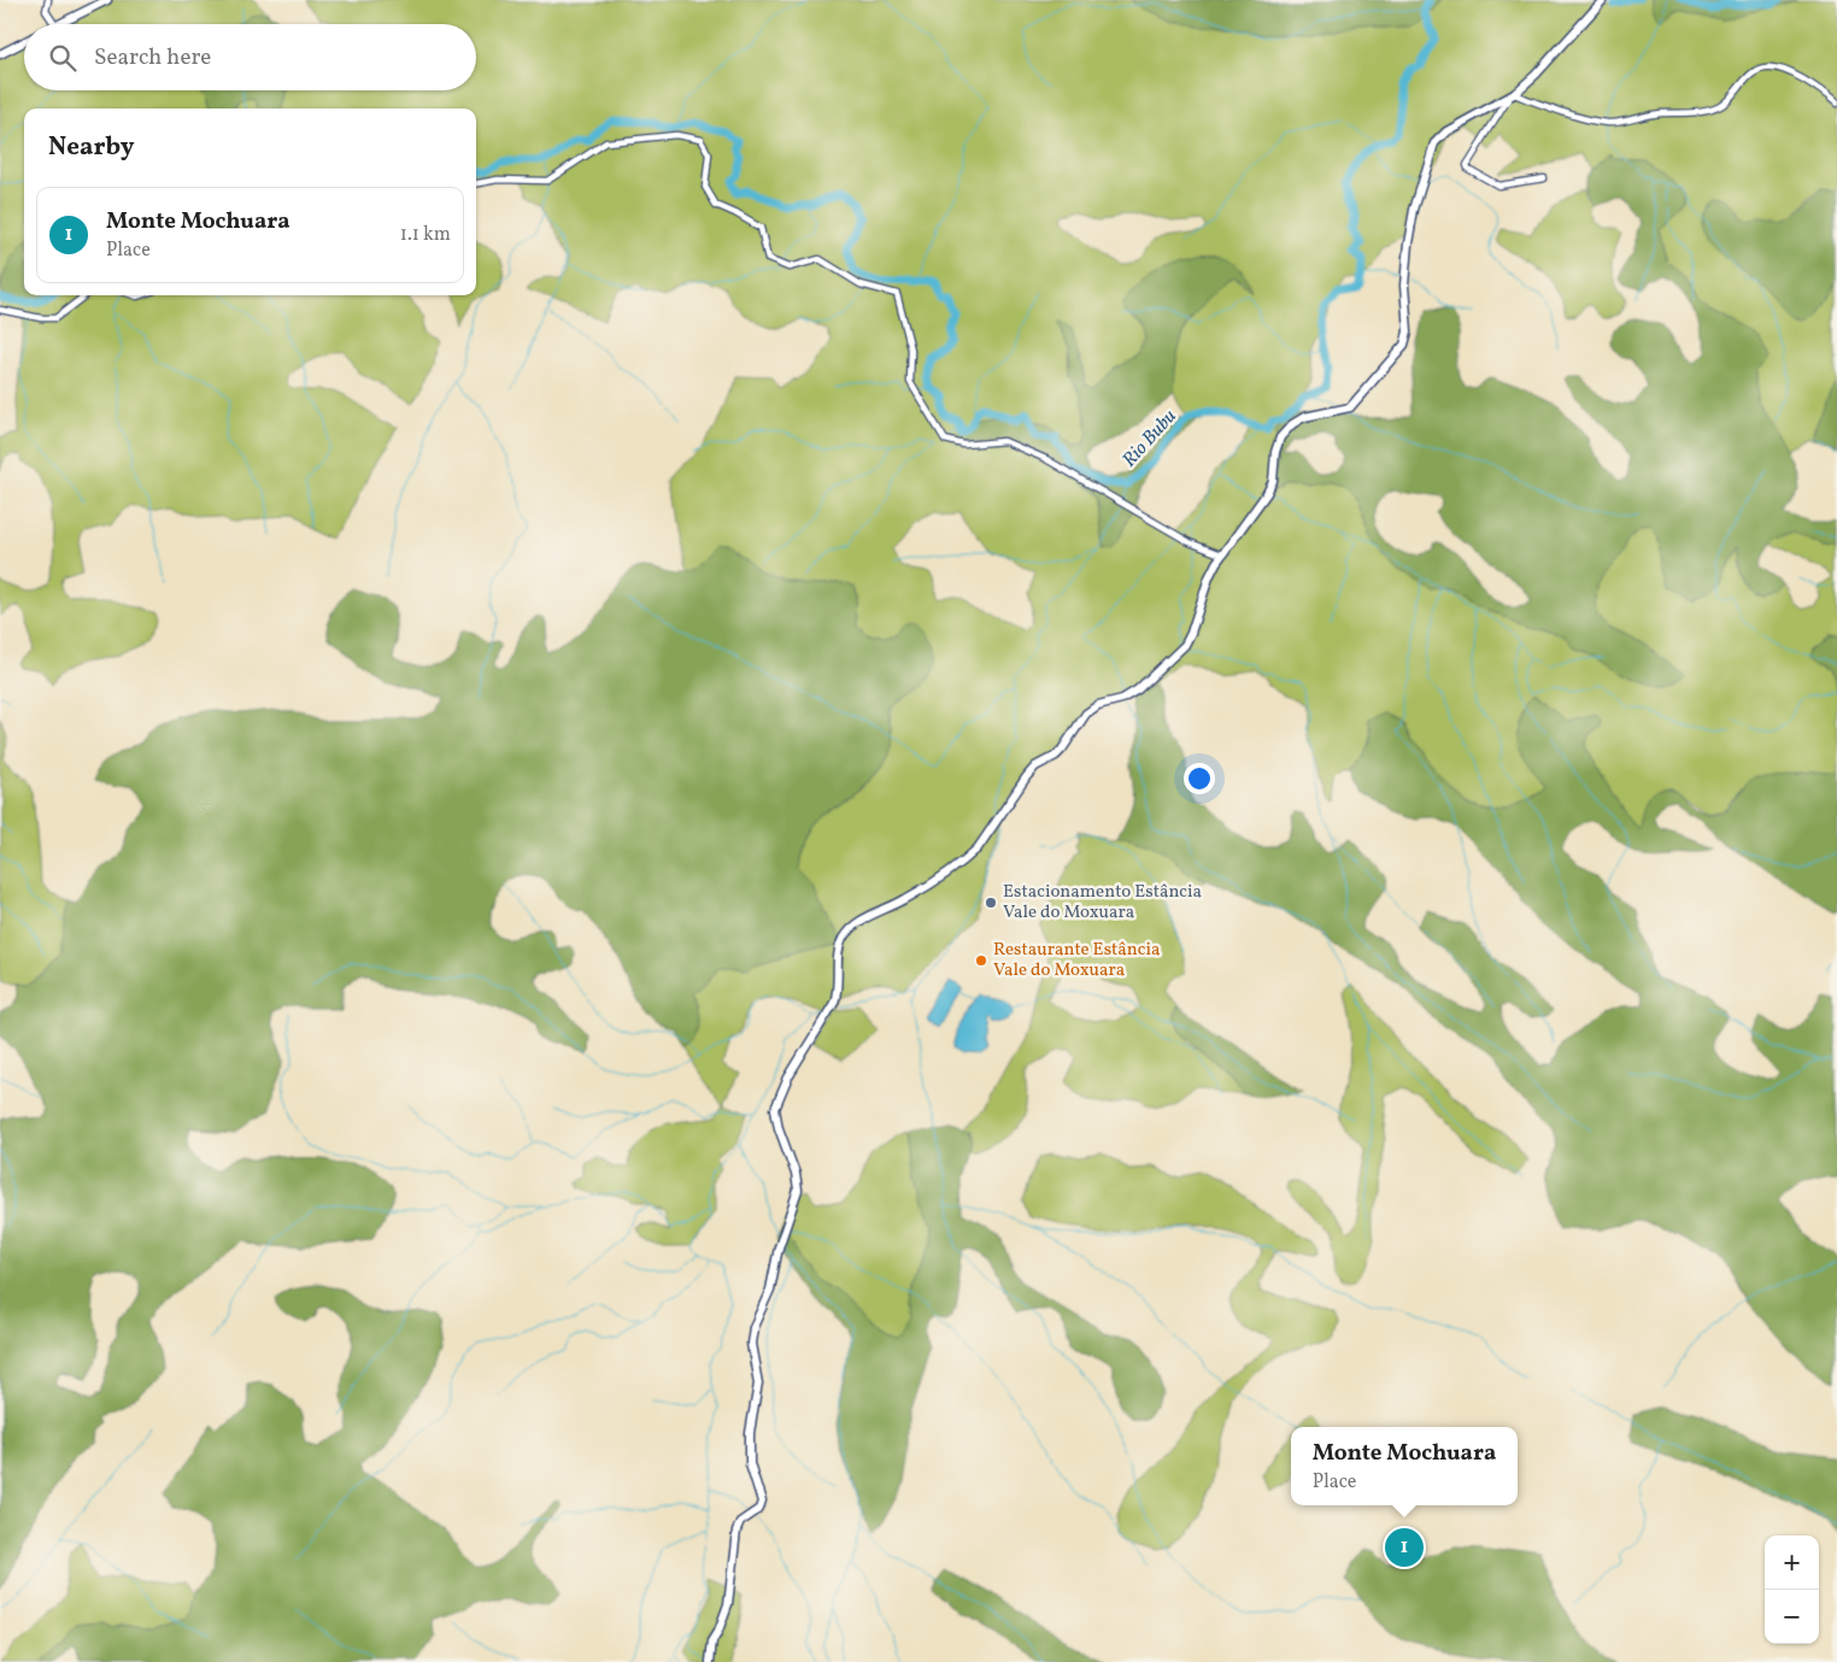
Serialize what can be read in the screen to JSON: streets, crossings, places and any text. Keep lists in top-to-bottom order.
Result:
{
  "water": ["Rio Bubu"],
  "places": ["Estacionamento Estância Vale do Moxuara", "Restaurante Estância Vale do Moxuara"],
  "page": {
    "search": "Search here",
    "heading": "Nearby",
    "list": [
      {
        "mark": "1",
        "name": "Monte Mochuara",
        "note": "Place",
        "value": "1.1 km"
      }
    ],
    "popup": ["Monte Mochuara", "Place"],
    "pins": "1",
    "map_buttons": ["+", "−"]
  }
}
